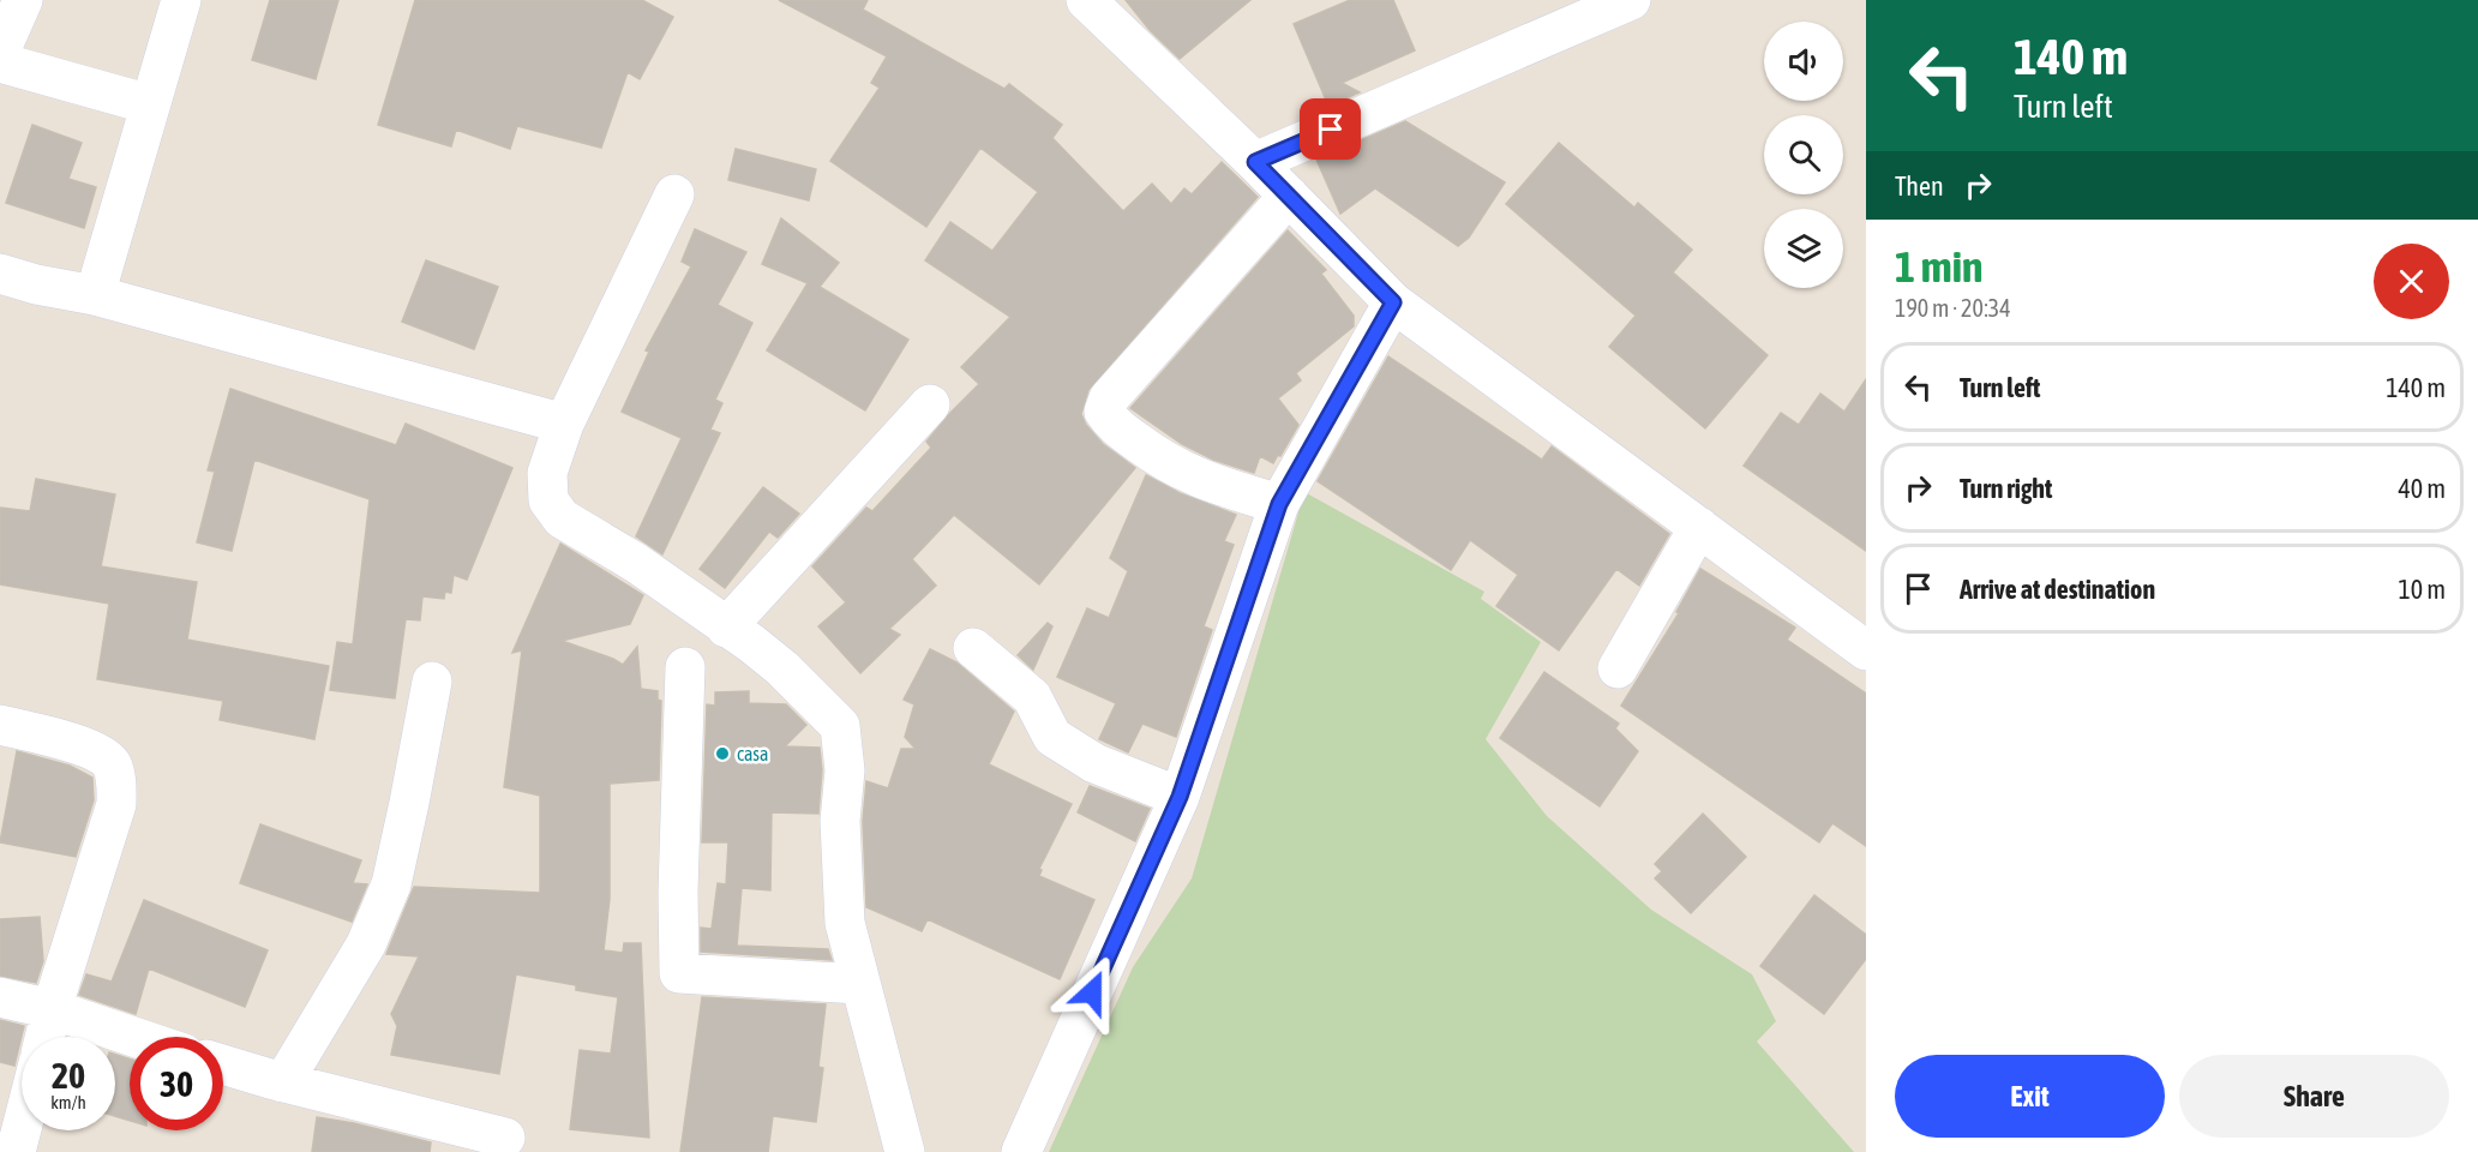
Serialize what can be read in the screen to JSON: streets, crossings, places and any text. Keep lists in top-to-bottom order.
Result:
{
  "places": ["casa"],
  "page": {
    "turn": ["140 m", "Turn left"],
    "then": "Then",
    "heading": ["1 min", "190 m · 20:34"],
    "list": [
      {
        "name": "Turn left",
        "value": "140 m"
      },
      {
        "name": "Turn right",
        "value": "40 m"
      },
      {
        "name": "Arrive at destination",
        "value": "10 m"
      }
    ],
    "speed": "20 km/h",
    "limit": "30",
    "buttons": ["Exit", "Share"]
  }
}
